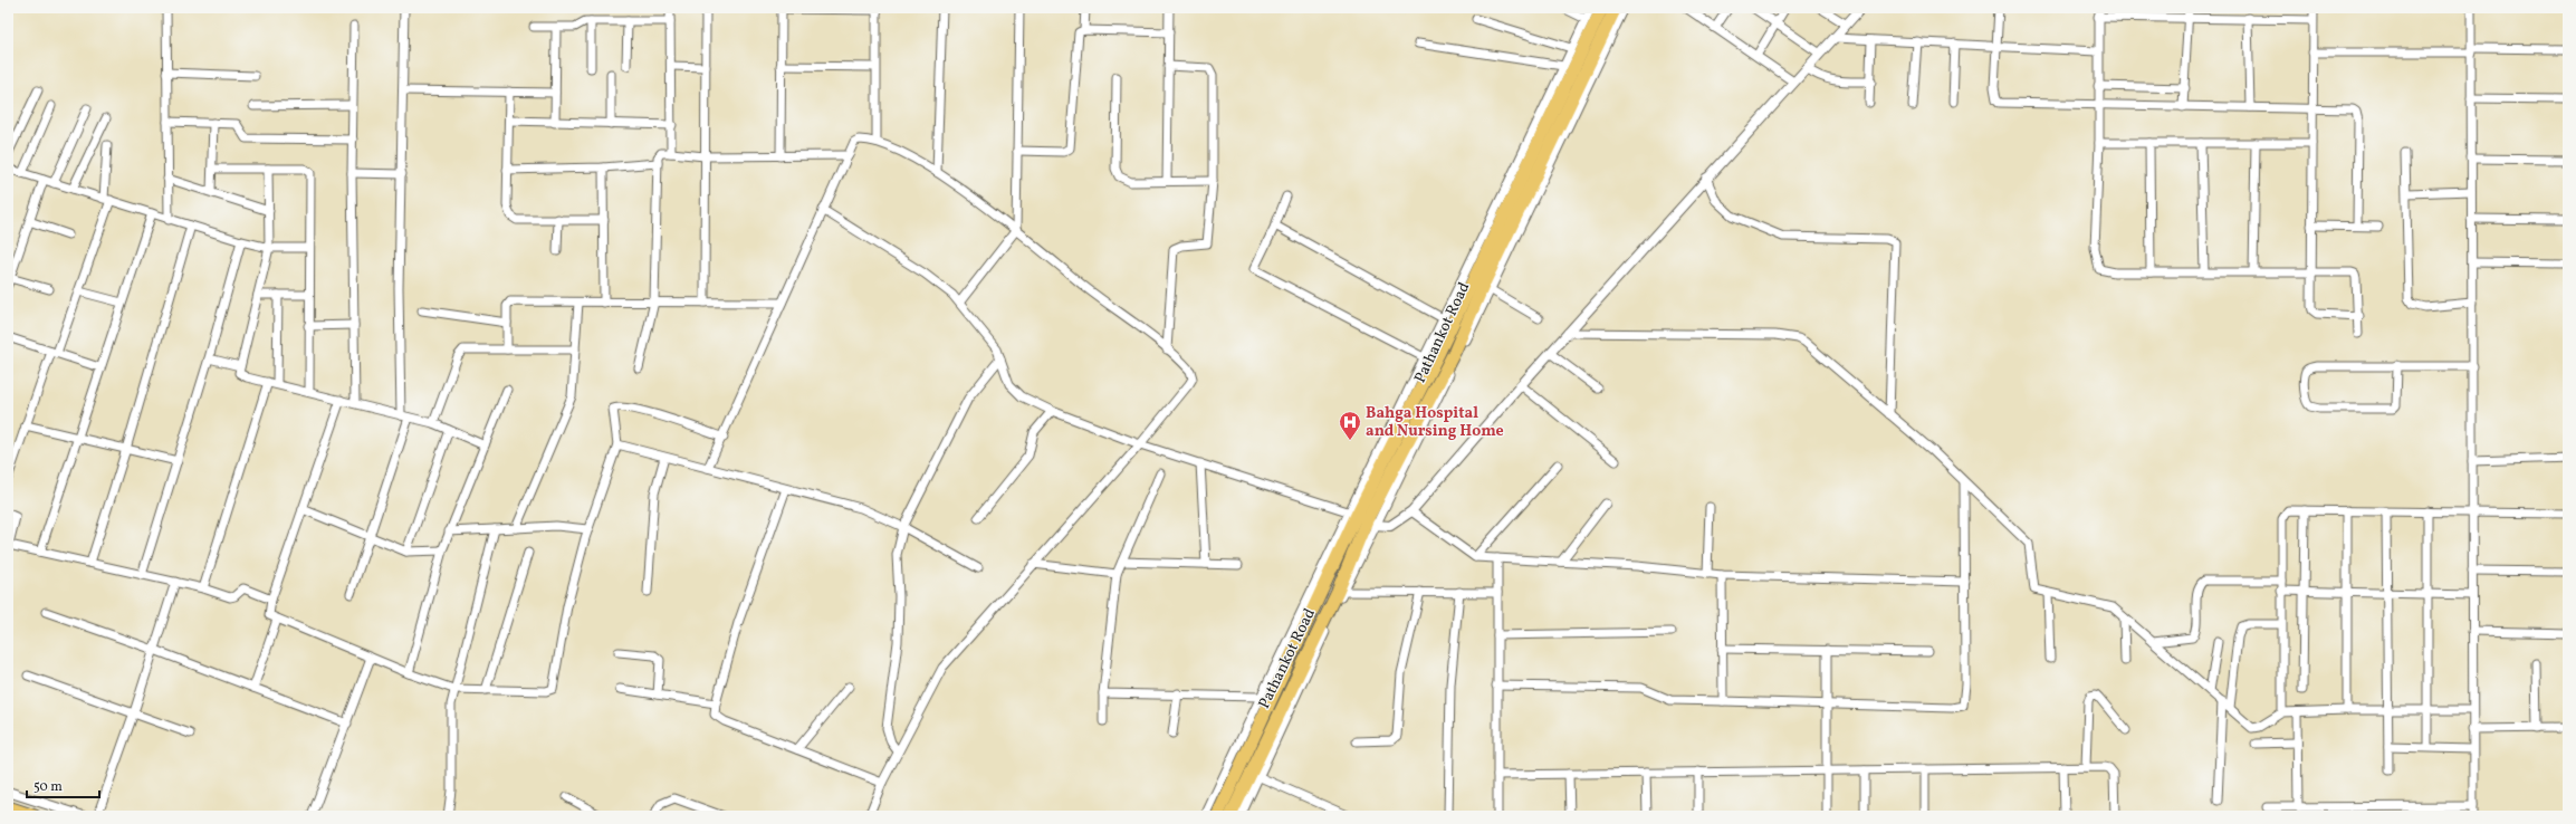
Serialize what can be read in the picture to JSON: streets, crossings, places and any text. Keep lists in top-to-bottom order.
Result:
{
  "streets": {
    "highway": ["Pathankot Road"]
  },
  "places": {
    "hospital": ["Bahga Hospital and Nursing Home"]
  },
  "scale_bar": "50 m"
}
